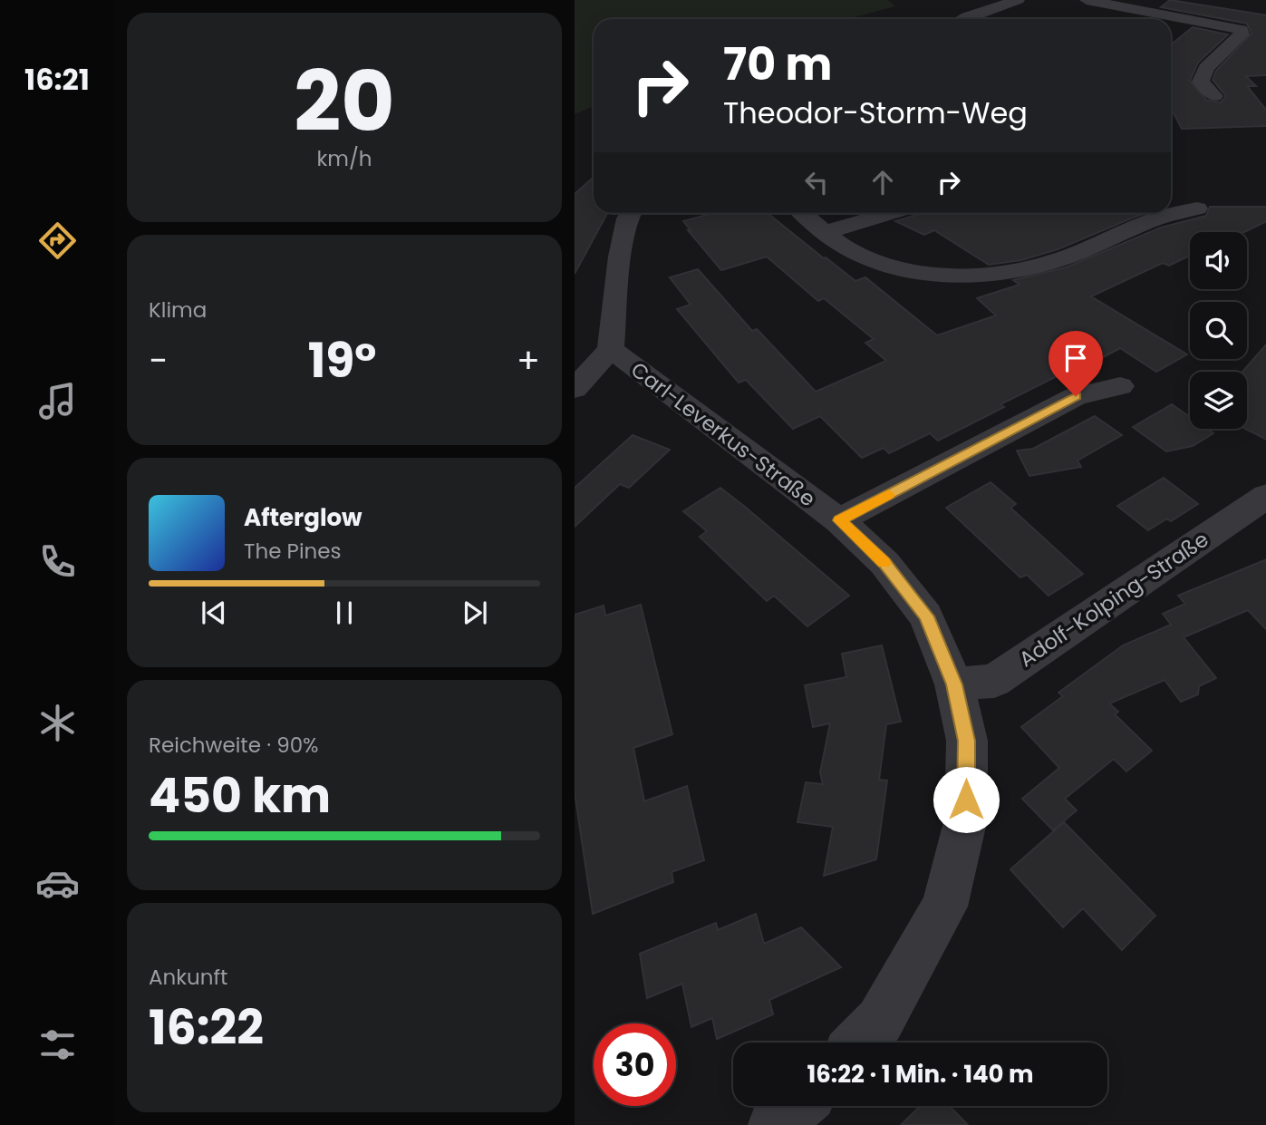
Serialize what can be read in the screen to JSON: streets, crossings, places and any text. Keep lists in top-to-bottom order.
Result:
{
  "streets": {
    "street": ["Carl-Leverkus-Straße", "Adolf-Kolping-Straße"]
  },
  "crossings": [
    ["Carl-Leverkus-Straße", "Adolf-Kolping-Straße"]
  ],
  "page": {
    "tabs": "16:21",
    "tile": [
      ["20", "km/h"],
      "Klima",
      ["Reichweite · 90%", "450 km"],
      ["Ankunft", "16:22"]
    ],
    "turn": ["70 m", "Theodor-Storm-Weg"],
    "heat": ["−", "19°", "+"],
    "song": ["Afterglow", "The Pines"],
    "limit": "30",
    "trip": "16:22 · 1 Min. · 140 m"
  }
}
